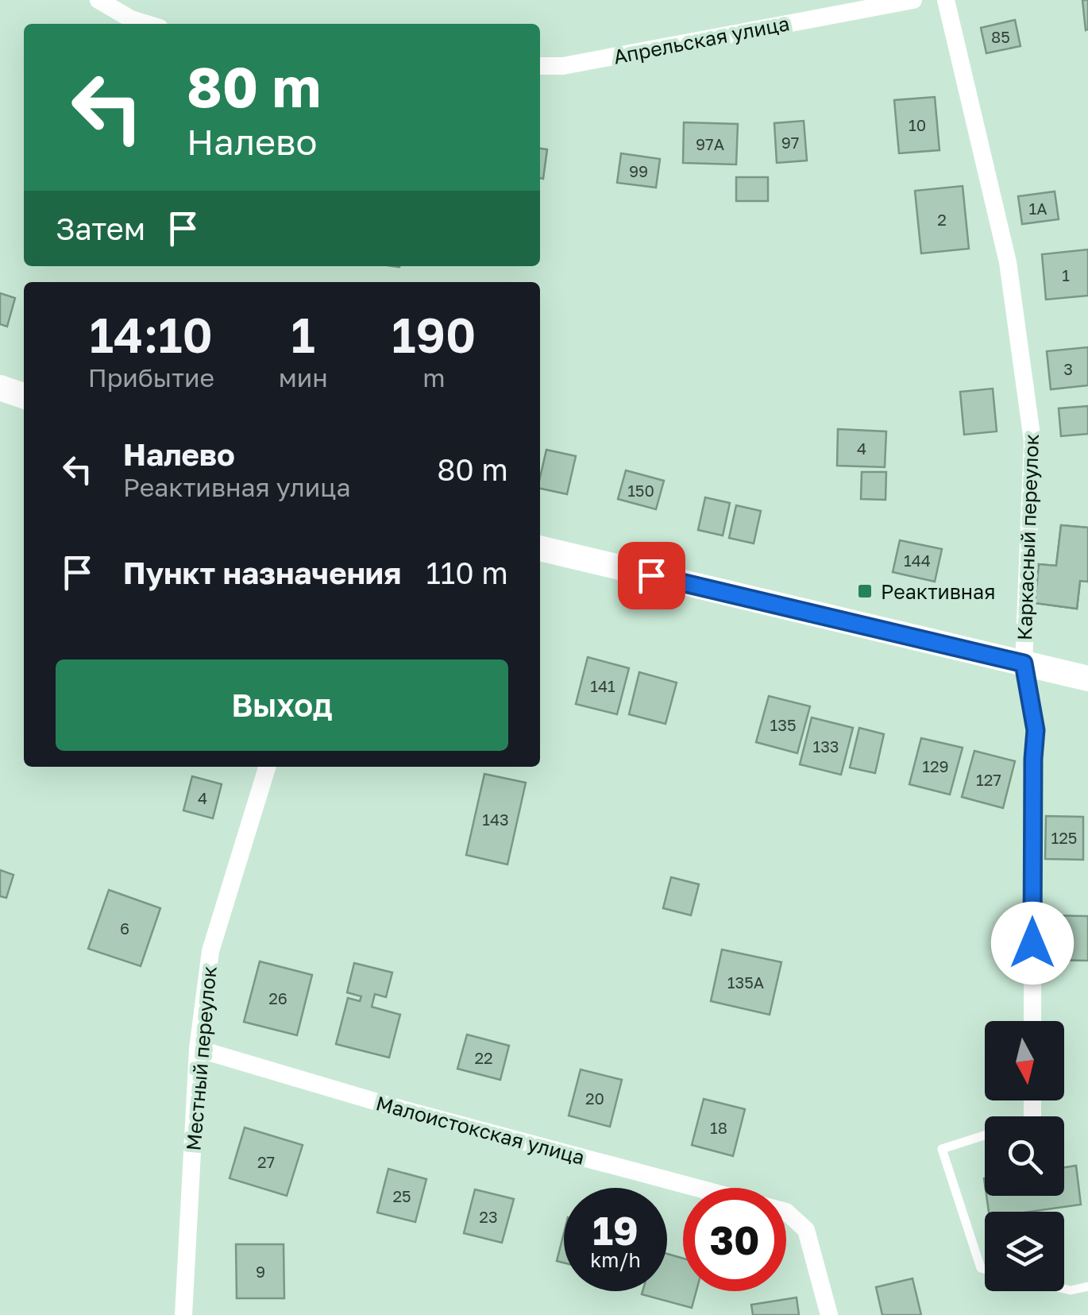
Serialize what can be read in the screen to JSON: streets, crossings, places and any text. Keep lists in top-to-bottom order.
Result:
{
  "streets": {
    "street": [
      "Апрельская улица",
      "Каркасный переулок",
      "Местный переулок",
      "Малоистокская улица"
    ]
  },
  "crossings": [
    ["Местный переулок", "Малоистокская улица"]
  ],
  "places": {
    "transit": ["Реактивная"]
  },
  "house_numbers": [
    "85",
    "10",
    "97",
    "97А",
    "99",
    "1А",
    "2",
    "1",
    "3",
    "4",
    "150",
    "144",
    "141",
    "135",
    "133",
    "129",
    "127",
    "4",
    "143",
    "125",
    "6",
    "135А",
    "26",
    "22",
    "20",
    "18",
    "27",
    "25",
    "23",
    "9"
  ],
  "north": "bottom",
  "page": {
    "turn": ["80 m", "Налево"],
    "then": "Затем",
    "eta": [
      "14:10",
      "Прибытие",
      "1",
      "мин",
      "190",
      "m"
    ],
    "list": [
      {
        "name": "Налево",
        "note": "Реактивная улица",
        "value": "80 m"
      },
      {
        "name": "Пункт назначения",
        "value": "110 m"
      }
    ],
    "buttons": "Выход",
    "speed": "19 km/h",
    "limit": "30"
  }
}
